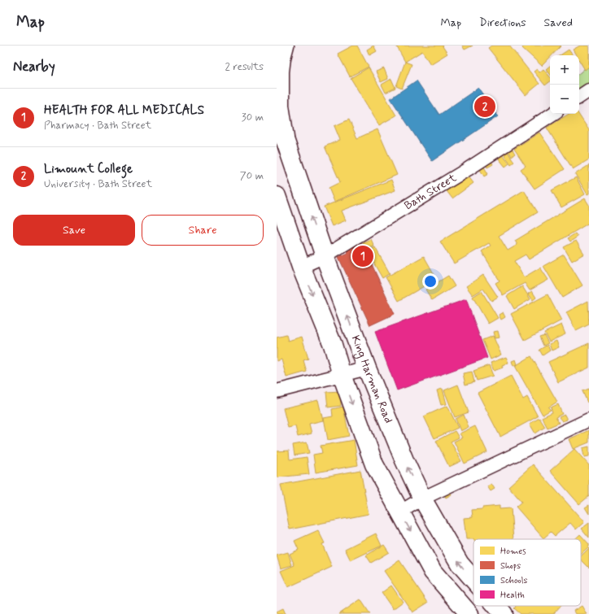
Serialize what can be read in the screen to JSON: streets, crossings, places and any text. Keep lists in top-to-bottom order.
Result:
{
  "streets": {
    "main road": ["King Harman Road"],
    "street": ["Bath Street"]
  },
  "crossings": [
    ["Bath Street", "King Harman Road"]
  ],
  "legend": [
    "Homes",
    "Shops",
    "Schools",
    "Health"
  ],
  "page": {
    "header": "Map",
    "nav": ["Map", "Directions", "Saved"],
    "heading": ["Nearby", "2 results"],
    "map_buttons": ["+", "−"],
    "list": [
      {
        "mark": "1",
        "name": "HEALTH FOR ALL MEDICALS",
        "note": "Pharmacy · Bath Street",
        "value": "30 m"
      },
      {
        "mark": "2",
        "name": "Limount College",
        "note": "University · Bath Street",
        "value": "70 m"
      }
    ],
    "pins": ["2", "1"],
    "buttons": ["Save", "Share"]
  }
}
